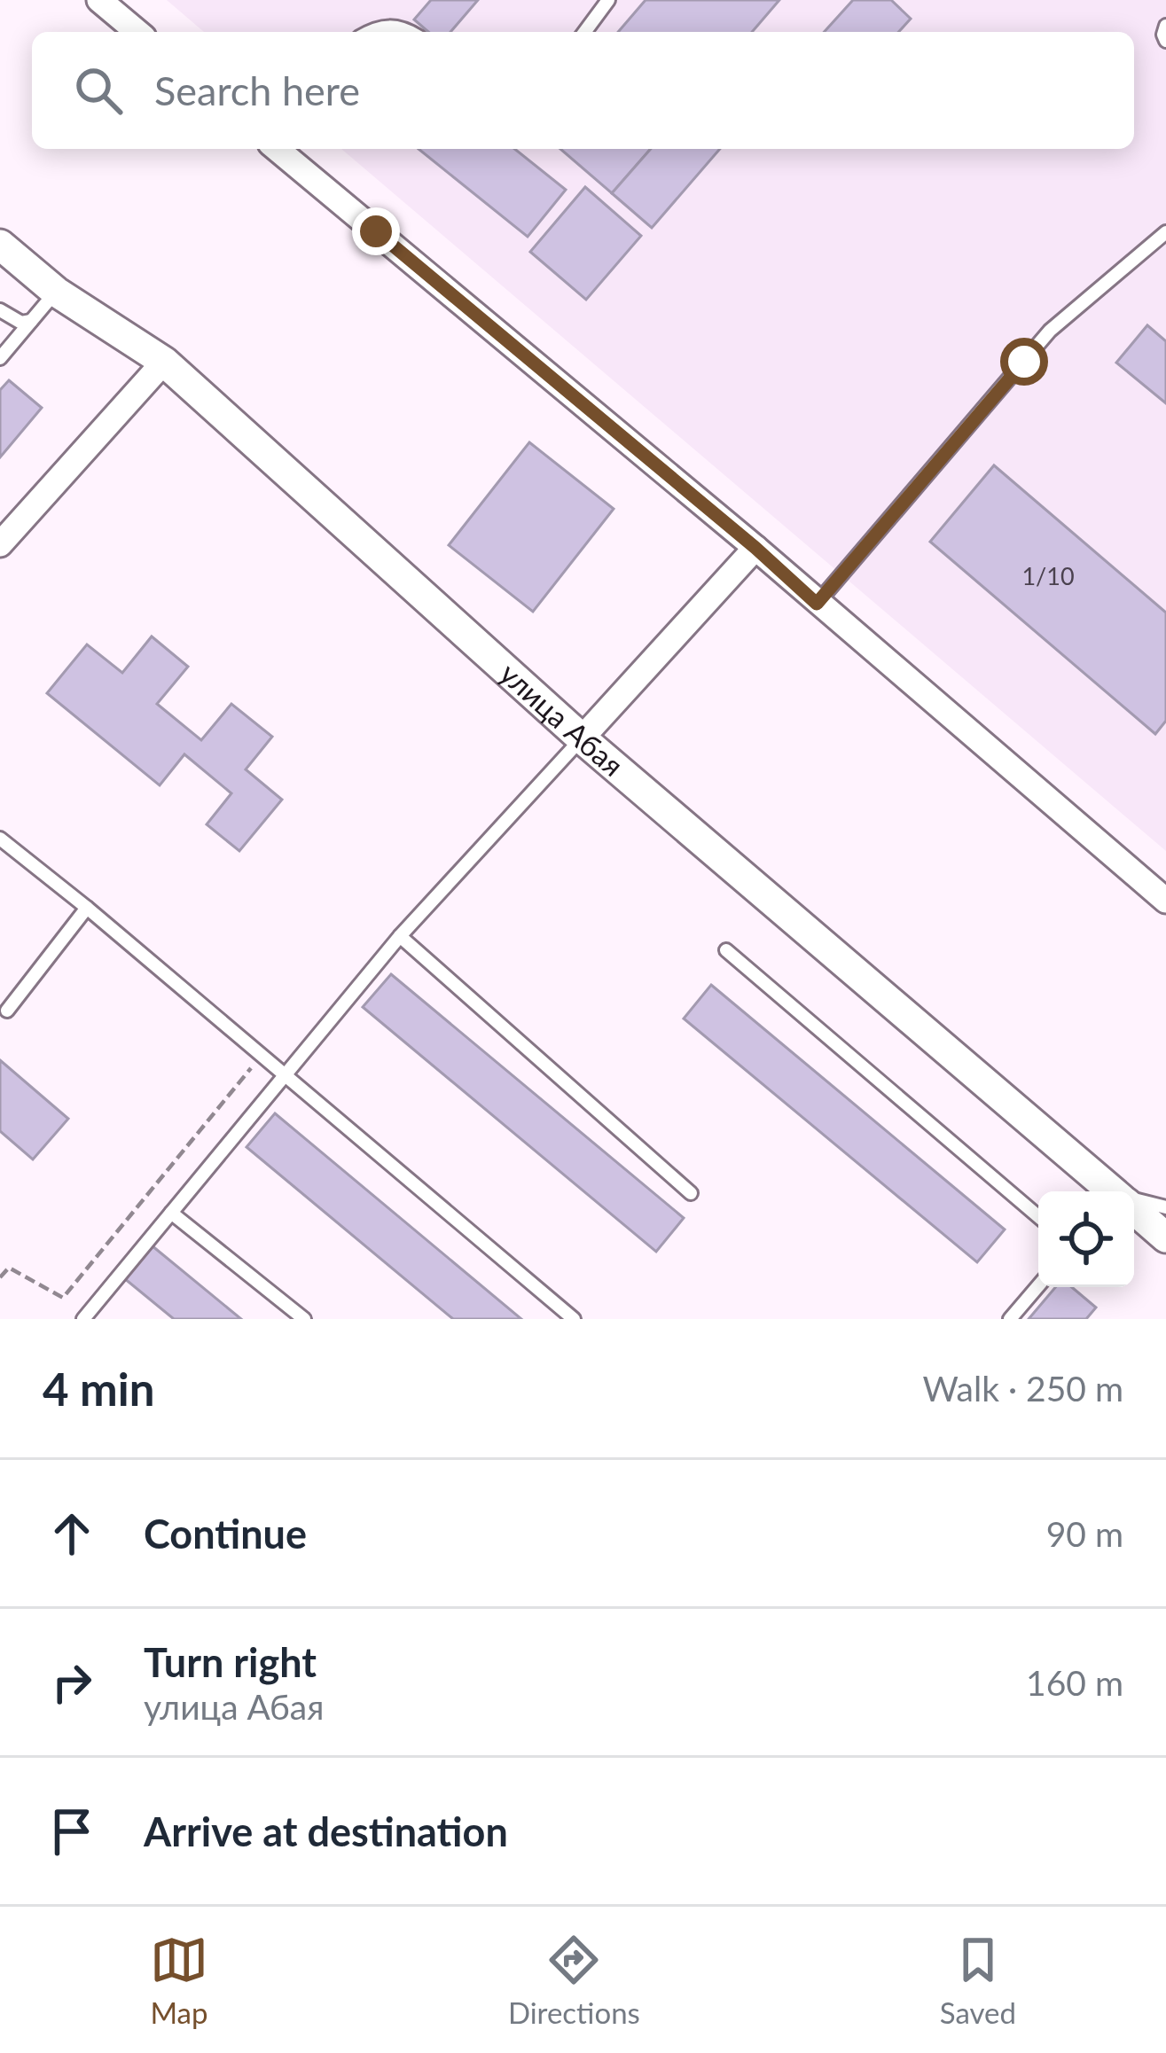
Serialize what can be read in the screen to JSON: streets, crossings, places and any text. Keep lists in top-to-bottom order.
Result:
{
  "streets": {
    "street": ["улица Абая"]
  },
  "house_numbers": ["1/10"],
  "page": {
    "search": "Search here",
    "heading": ["4 min", "Walk · 250 m"],
    "list": [
      ["Continue", "90 m"],
      ["Turn right", "улица Абая", "160 m"],
      "Arrive at destination"
    ],
    "nav": ["Map", "Directions", "Saved"]
  }
}
